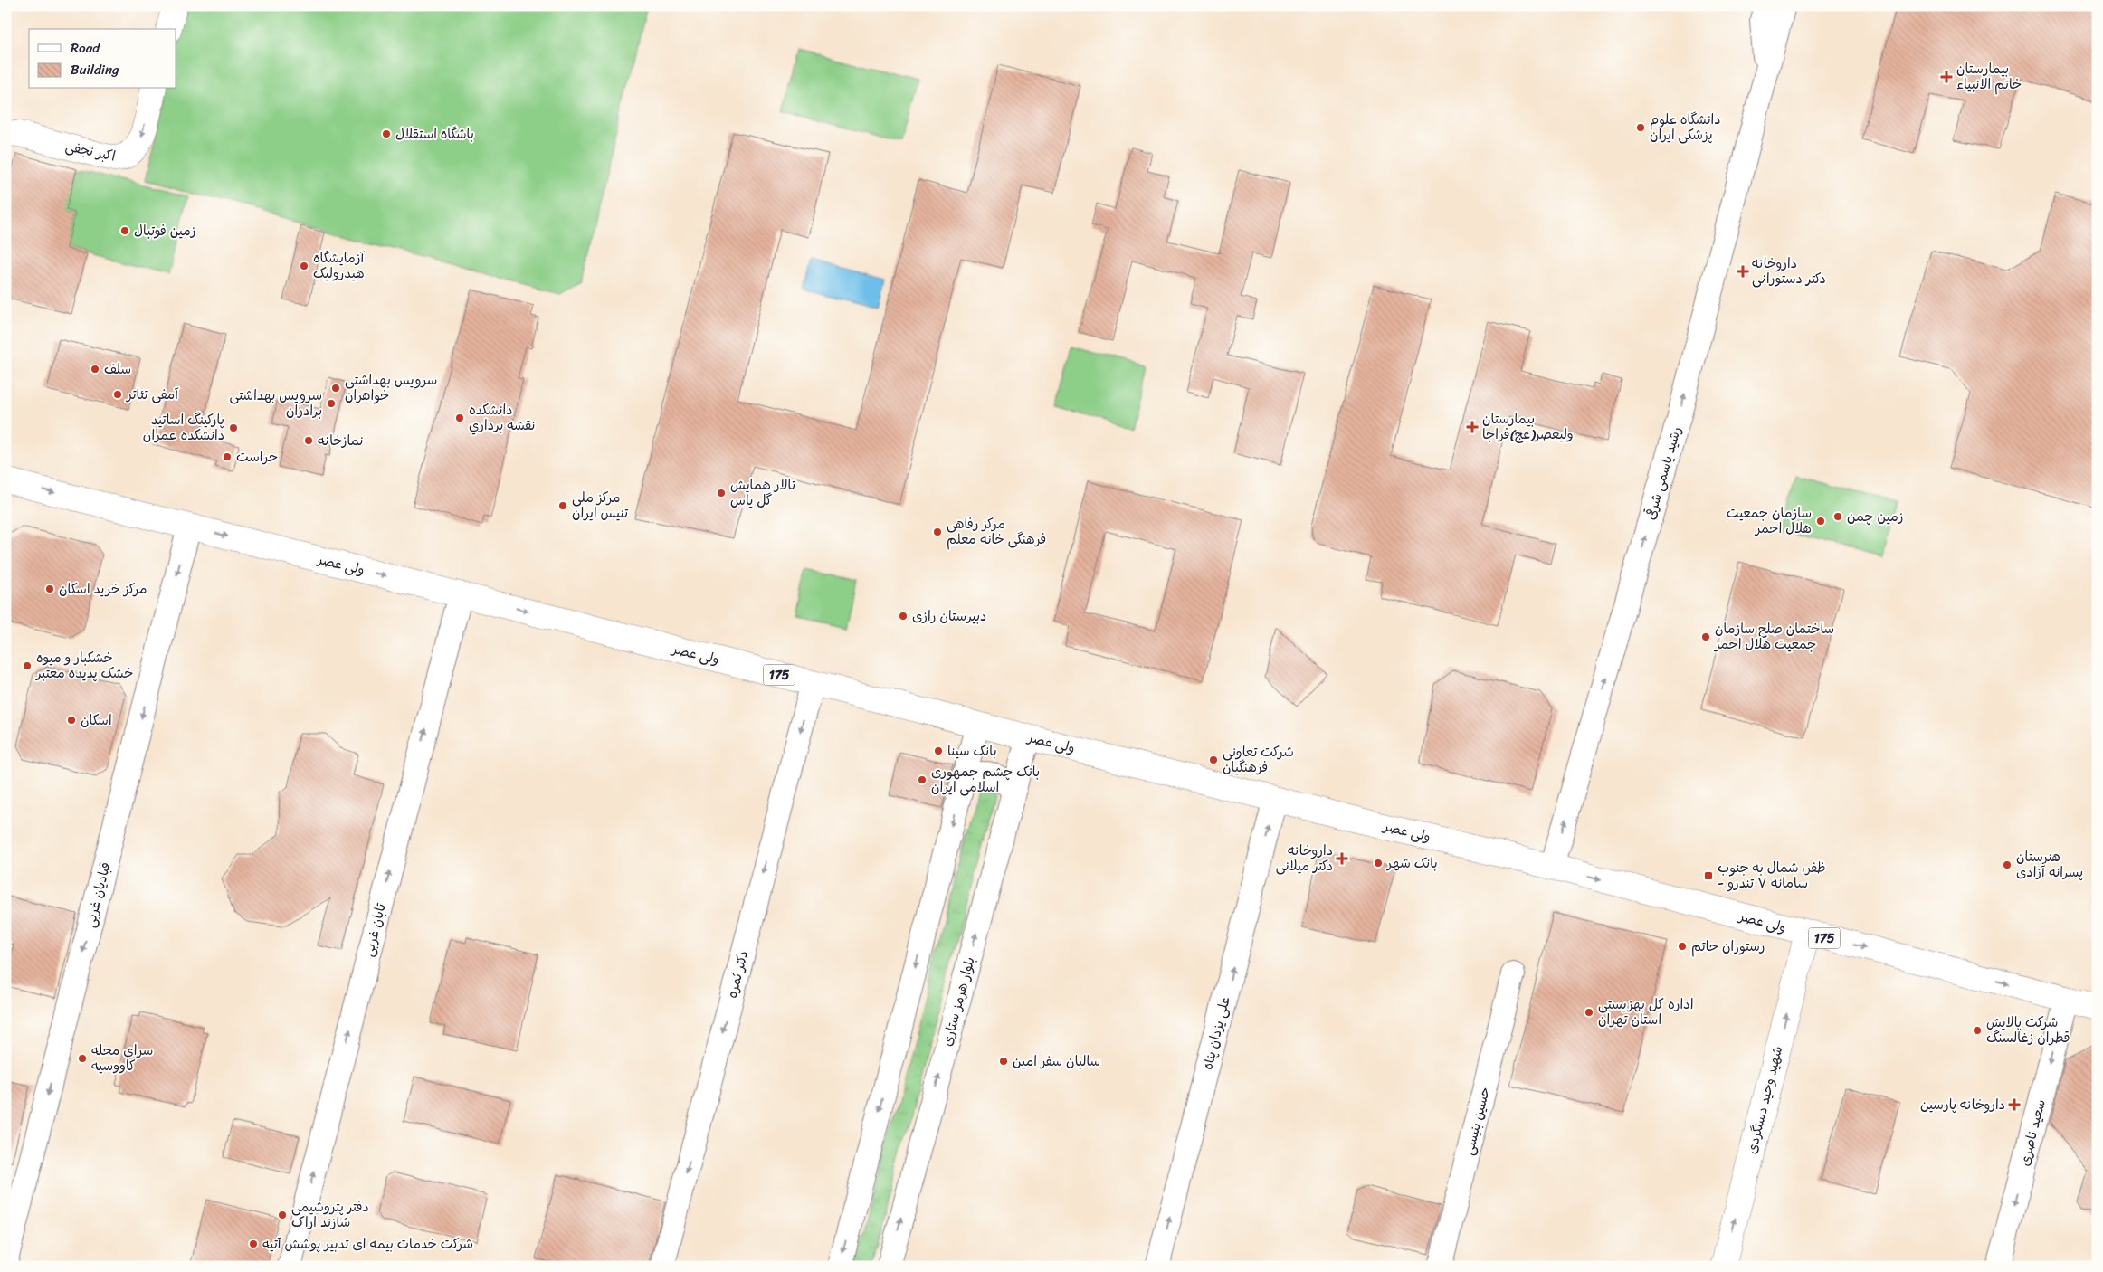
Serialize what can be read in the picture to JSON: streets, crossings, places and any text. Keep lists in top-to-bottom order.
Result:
{
  "streets": {
    "main road": [
      "اکبر نجفی",
      "ولی عصر",
      "175",
      "شهید وحید دستگردی"
    ],
    "street": [
      "رشید یاسمی شرقی",
      "قبادیان غربی",
      "تابان غربی",
      "دکتر ثمره",
      "بلوار هرمز ستاری",
      "علی یزدان پناه",
      "حسین بنیسی",
      "سعید ناصری"
    ]
  },
  "crossings": [
    ["رشید یاسمی شرقی", "ولی عصر"],
    ["ولی عصر", "قبادیان غربی"],
    ["ولی عصر", "تابان غربی"],
    ["ولی عصر", "دکتر ثمره"],
    ["ولی عصر", "بلوار هرمز ستاری"],
    ["ولی عصر", "علی یزدان پناه"],
    ["ولی عصر", "شهید وحید دستگردی"],
    ["ولی عصر", "سعید ناصری"]
  ],
  "one_way": [
    "رشید یاسمی شرقی",
    "ولی عصر",
    "قبادیان غربی",
    "تابان غربی",
    "علی یزدان پناه",
    "شهید وحید دستگردی",
    "سعید ناصری"
  ],
  "places": {
    "health": [
      "بیمارستان خاتم الانبیاء",
      "داروخانه دکتر دستورانی",
      "بیمارستان ولیعصر(عج)فراجا",
      "داروخانه دکتر میلانی",
      "داروخانه پارسین"
    ],
    "other": [
      "دانشگاه علوم پزشکی ایران",
      "باشگاه استقلال",
      "زمین فوتبال",
      "آزمایشگاه هیدرولیک",
      "سلف",
      "سرویس بهداشتی خواهران",
      "آمفی تئاتر",
      "سرویس بهداشتی برادران",
      "دانشكده نقشه برداري",
      "پارکینگ اساتید دانشکده عمران",
      "نمازخانه",
      "حراست",
      "تالار همایش گل یاس",
      "مرکز ملی تنیس ایران",
      "زمین چمن",
      "سازمان جمعیت هلال احمر",
      "مرکز رفاهی فرهنگی خانه معلم",
      "مرکز خرید اسکان",
      "دبیرستان رازی",
      "ساختمان صلح سازمان جمعیت هلال احمر",
      "خشکبار و میوه خشک پدیده معتبر",
      "اسکان",
      "بانک سینا",
      "شرکت تعاونی فرهنگیان",
      "بانک چشم جمهوری اسلامی ایران",
      "بانک شهر",
      "هنرستان پسرانه آزادی",
      "رستوران حاتم",
      "اداره کل بهزیستی استان تهران",
      "شرکت پالایش قطران زغالسنگ",
      "سرای محله کاووسیه",
      "سالیان سفر امین",
      "دفتر پتروشیمی شازند اراک",
      "شرکت خدمات بیمه ای تدبیر پوشش آتیه"
    ],
    "transit": ["ظفر، شمال به جنوب - سامانه ۷ تندرو"]
  },
  "legend": ["Road", "Building"]
}
